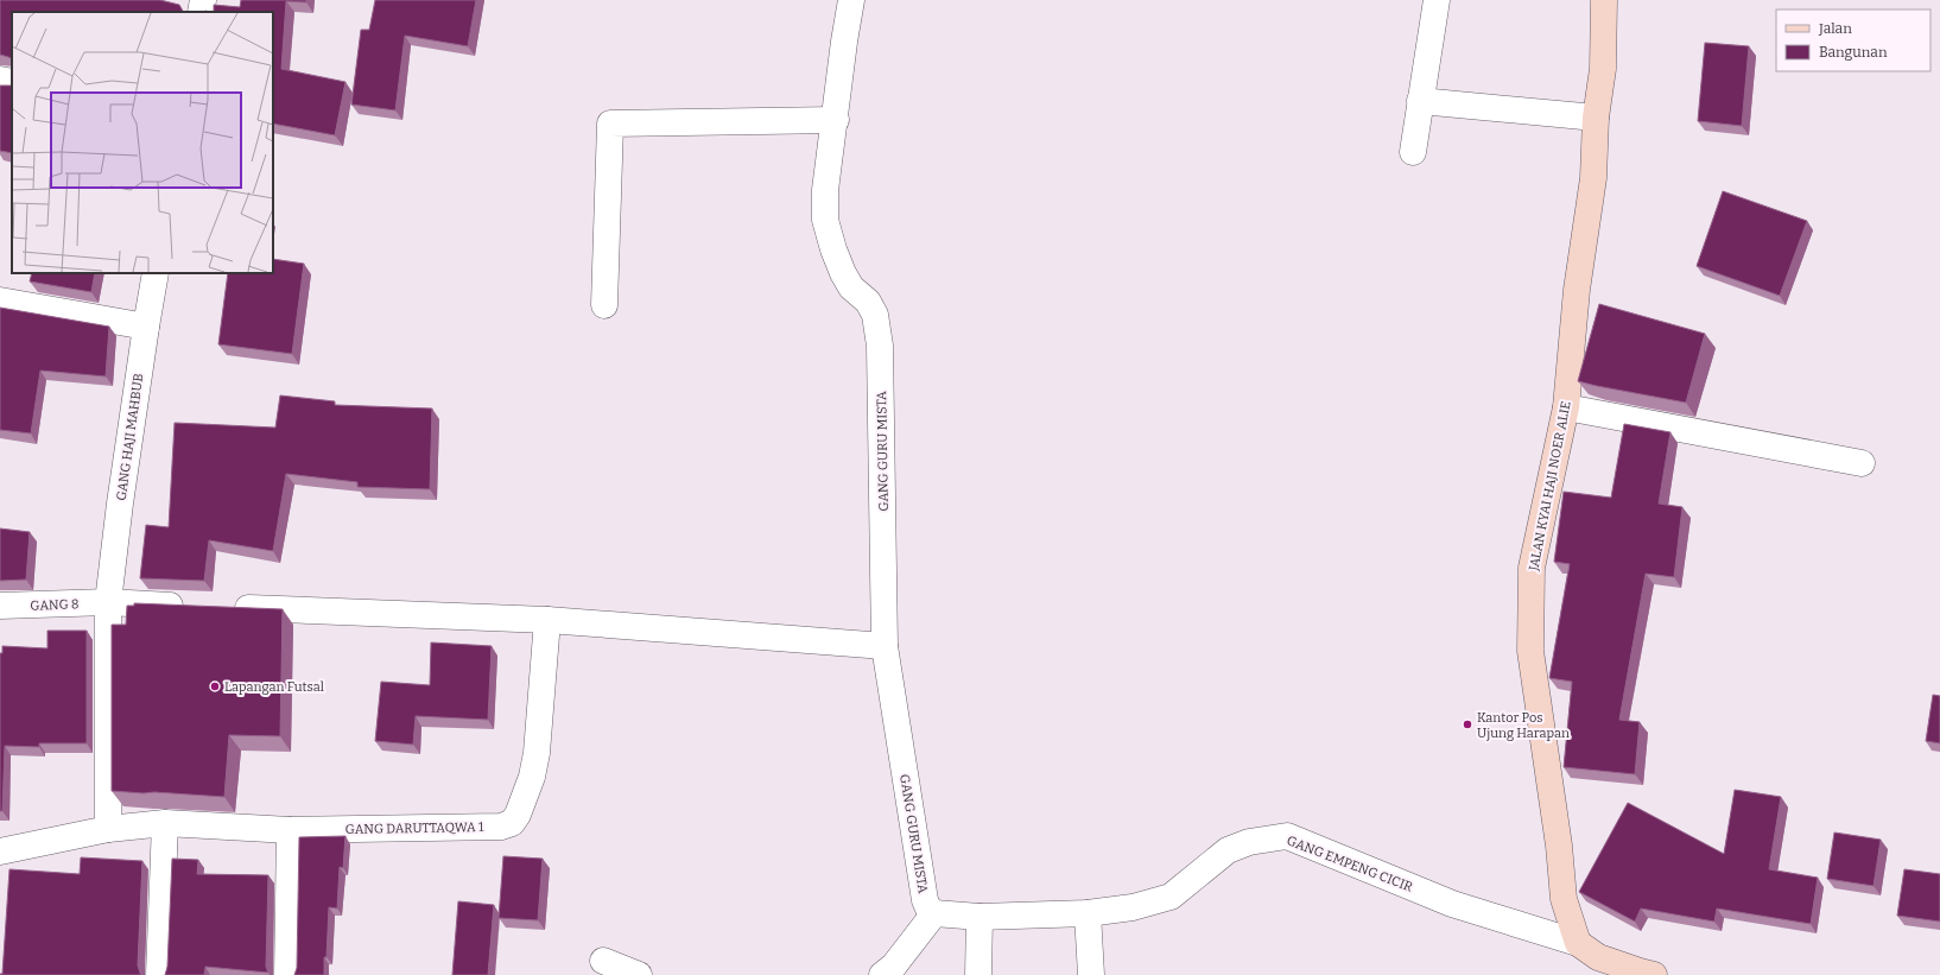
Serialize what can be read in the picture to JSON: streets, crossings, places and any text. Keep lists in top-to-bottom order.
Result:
{
  "streets": {
    "street": [
      "GANG HAJI MAHBUB",
      "GANG GURU MISTA",
      "JALAN KYAI HAJI NOER ALIE",
      "GANG 8",
      "GANG DARUTTAQWA 1",
      "GANG EMPENG CICIR"
    ]
  },
  "crossings": [
    ["GANG HAJI MAHBUB", "GANG 8"],
    ["GANG GURU MISTA", "GANG EMPENG CICIR"],
    ["JALAN KYAI HAJI NOER ALIE", "GANG EMPENG CICIR"]
  ],
  "places": ["Lapangan Futsal", "Kantor Pos Ujung Harapan"],
  "legend": ["Jalan", "Bangunan"]
}
